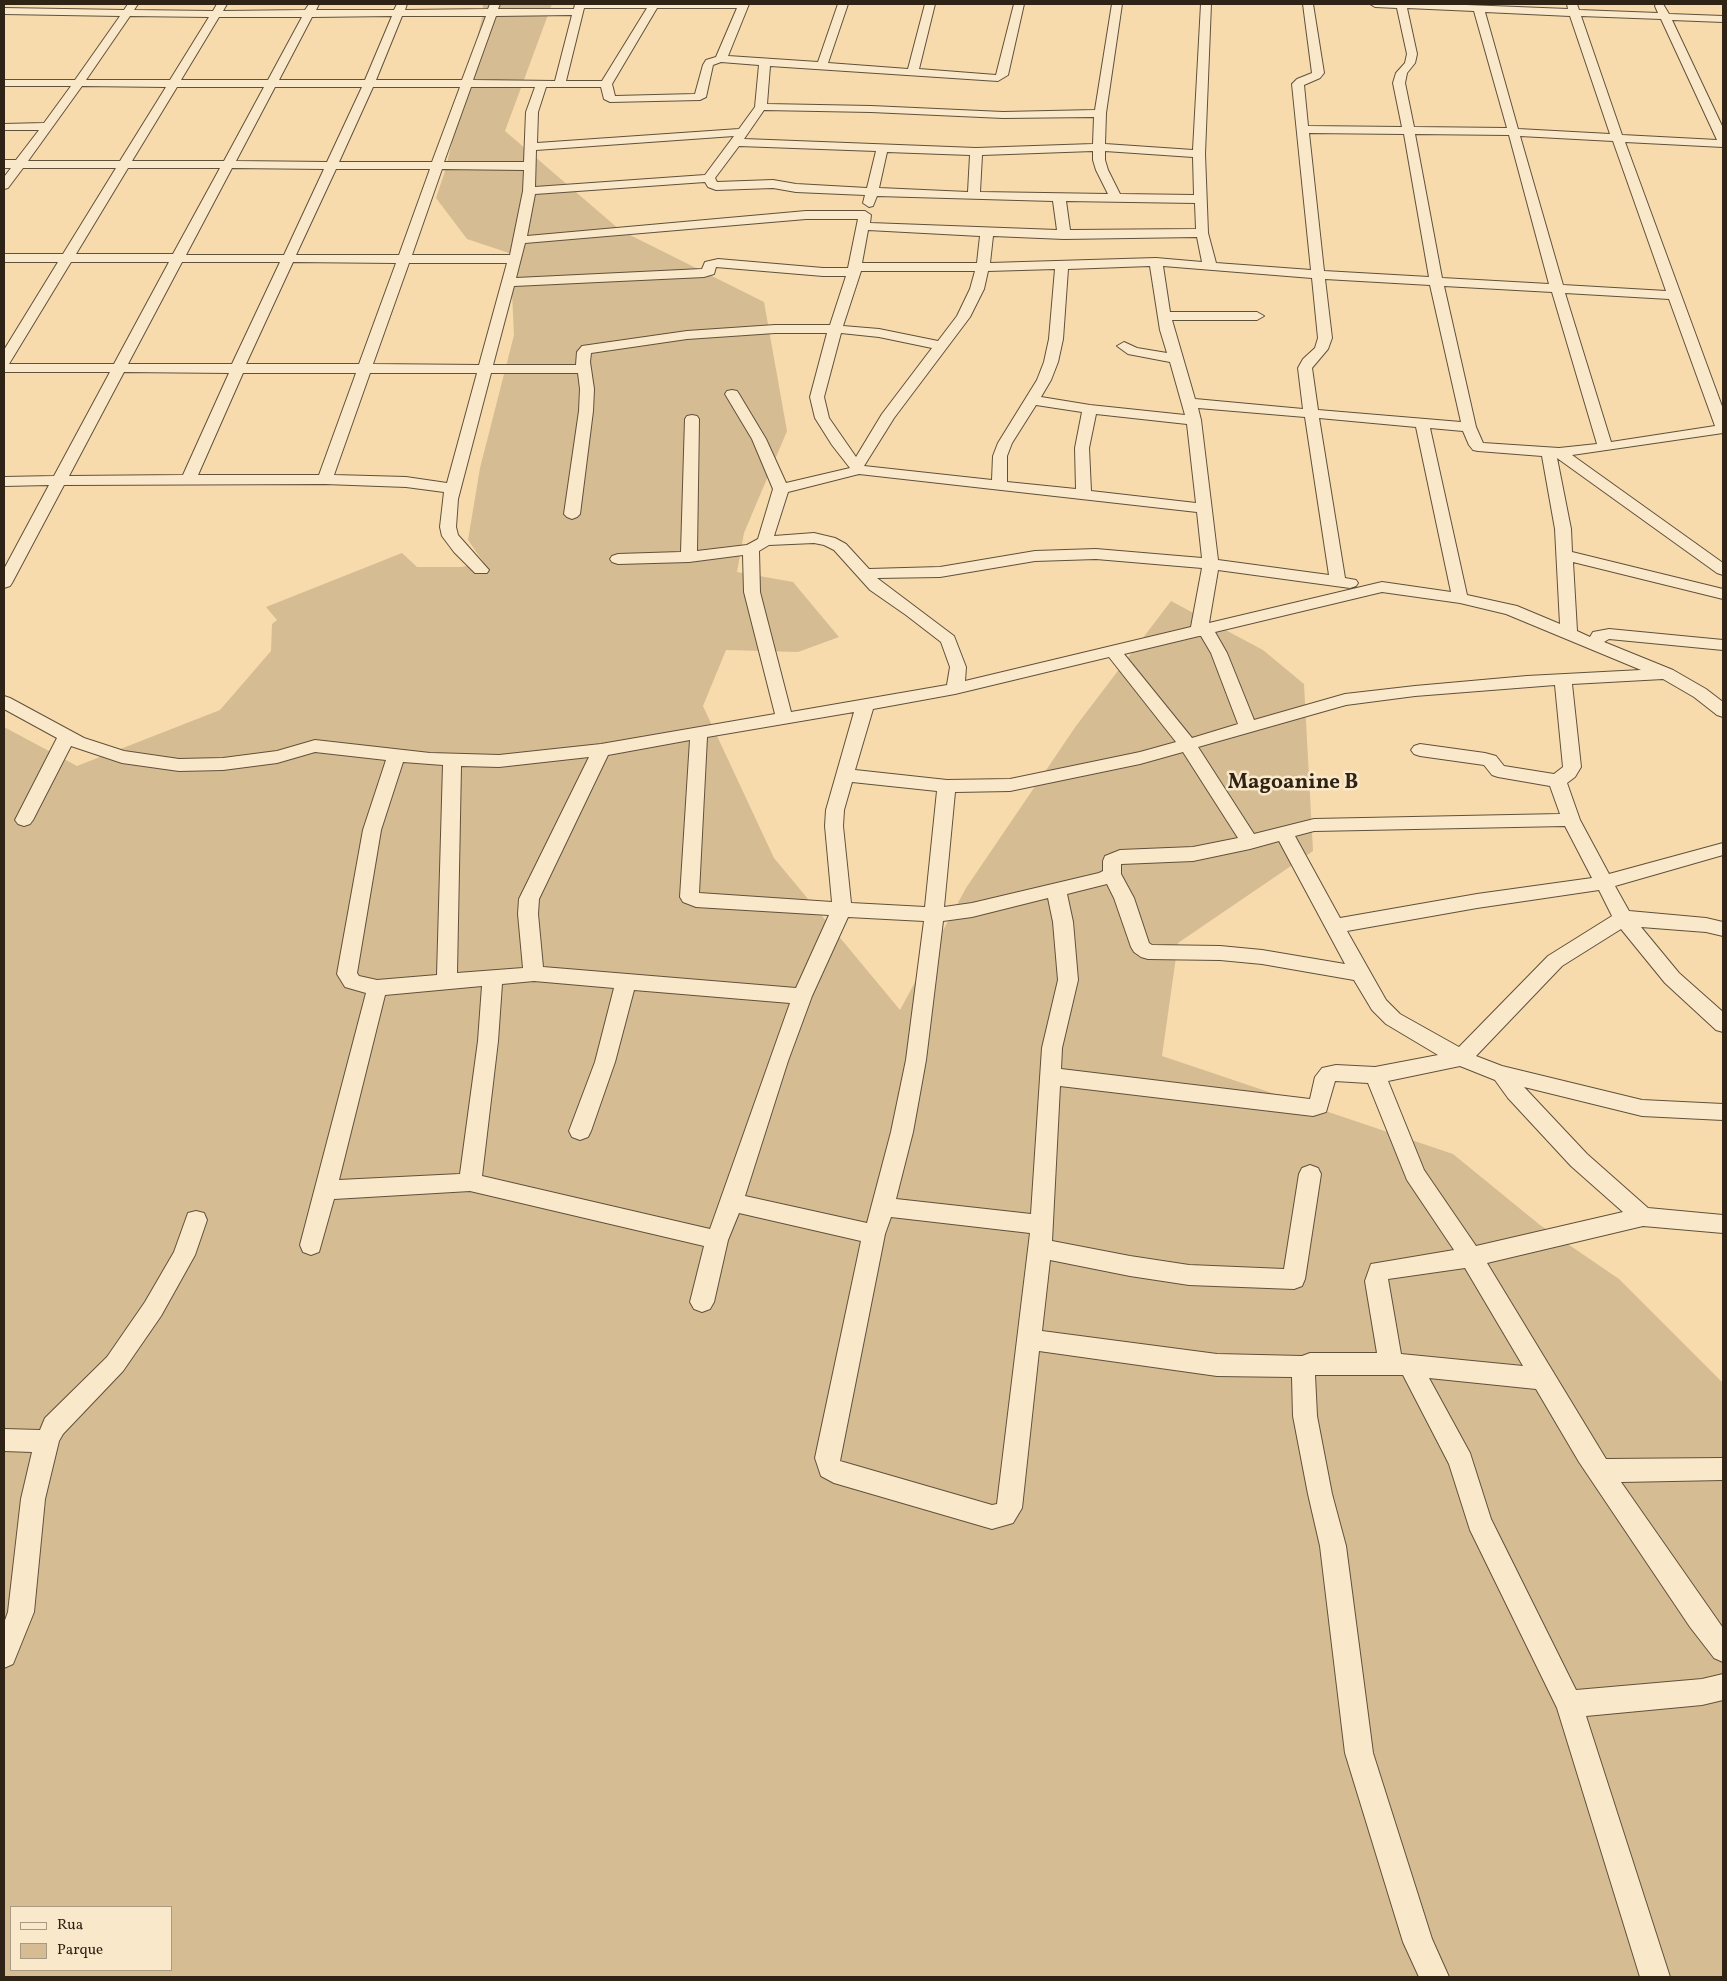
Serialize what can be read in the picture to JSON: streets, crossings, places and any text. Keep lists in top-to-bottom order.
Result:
{
  "districts": ["Magoanine B"],
  "legend": ["Rua", "Parque"]
}
